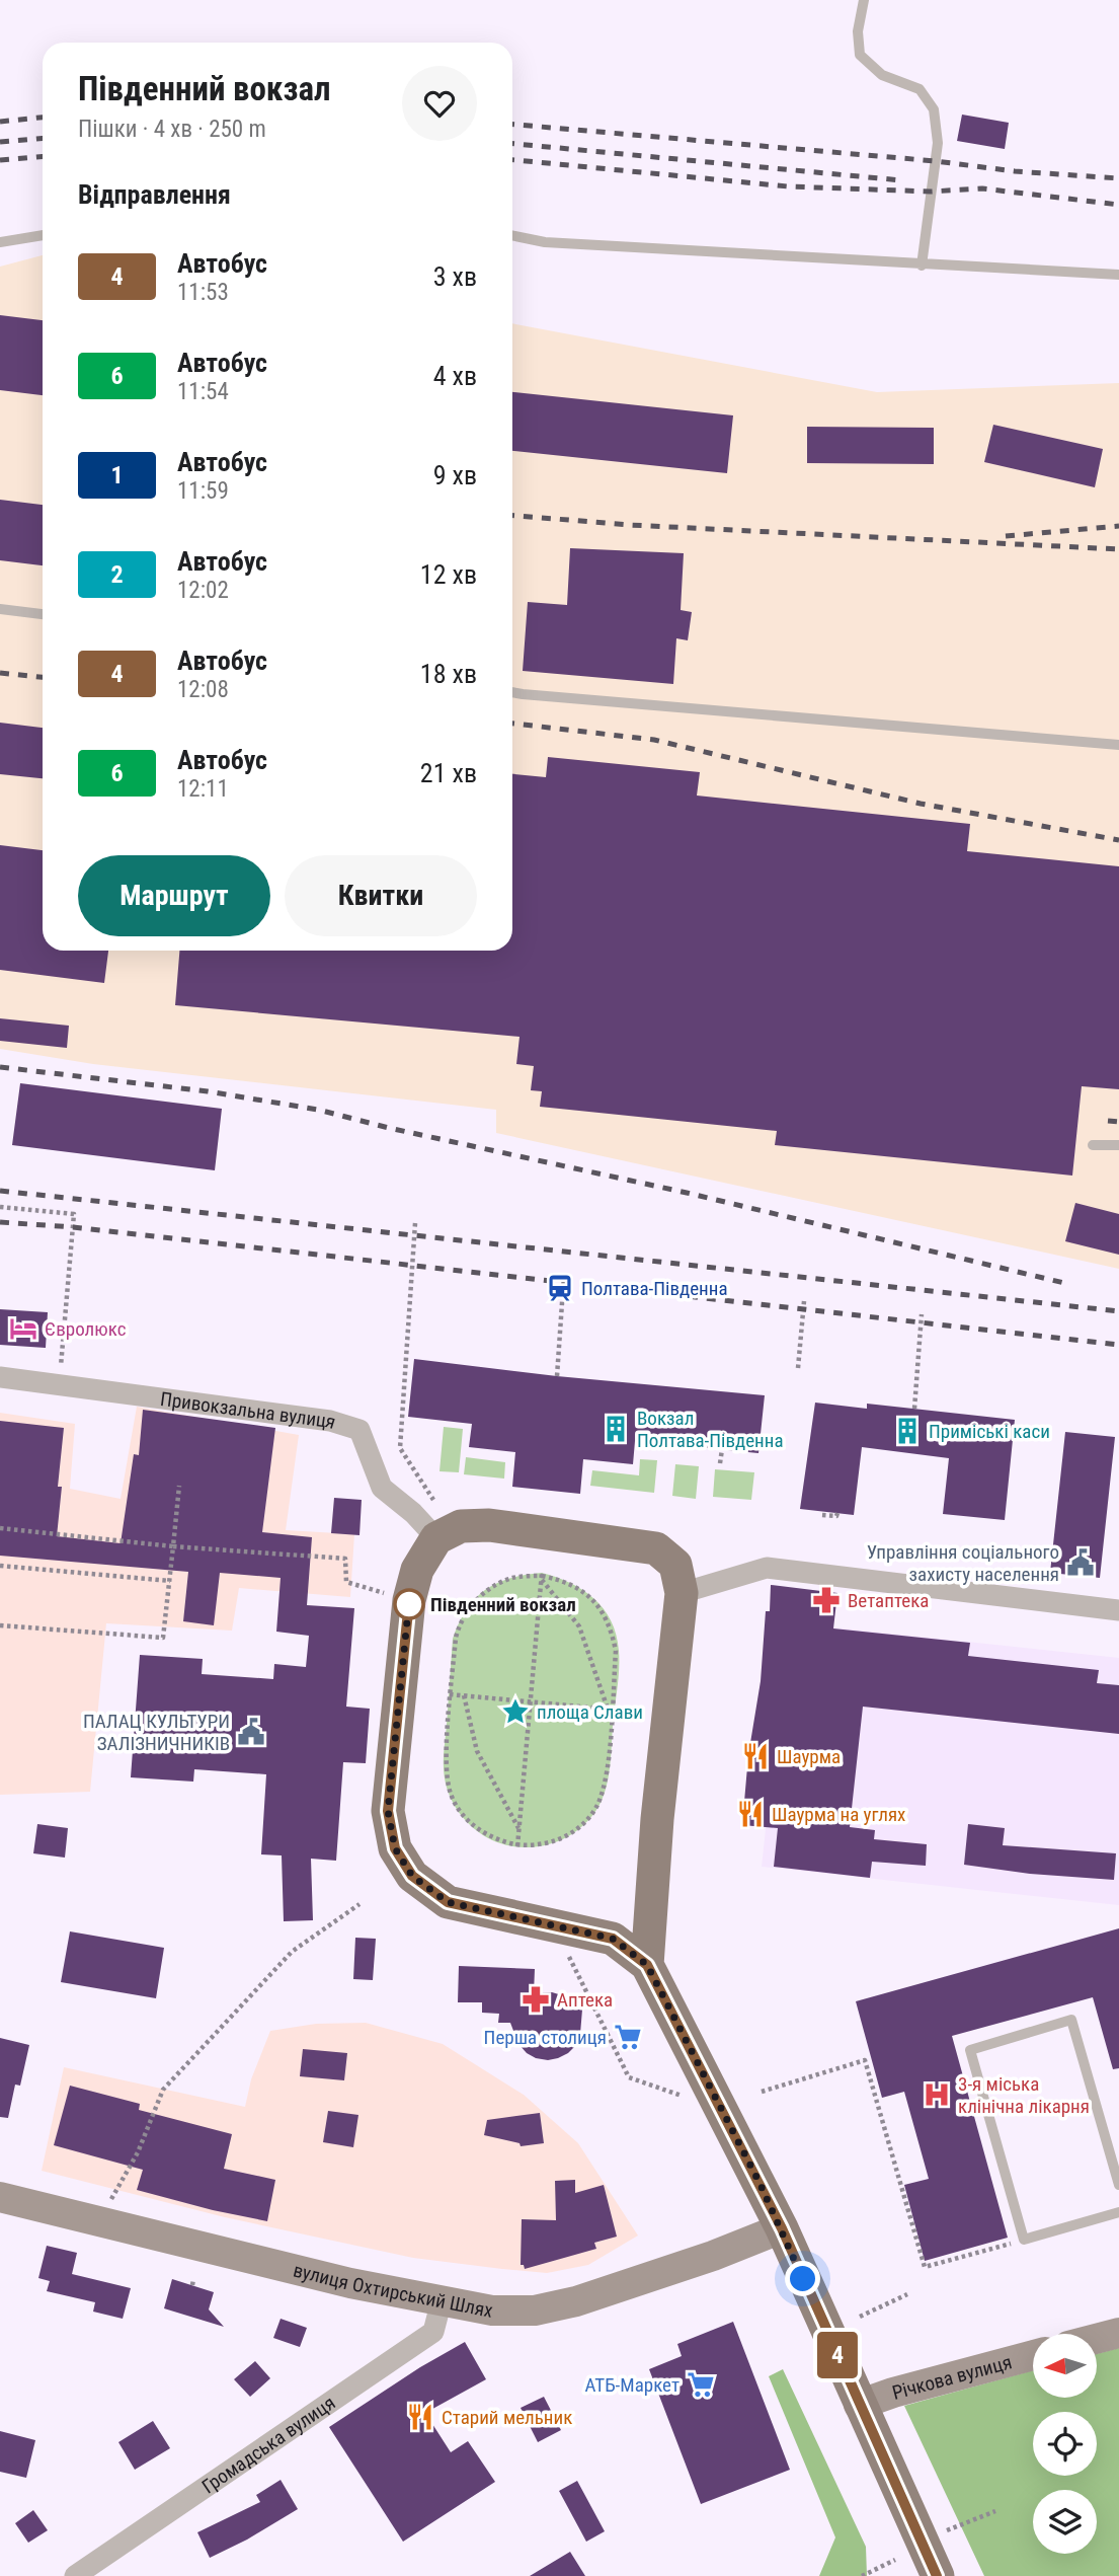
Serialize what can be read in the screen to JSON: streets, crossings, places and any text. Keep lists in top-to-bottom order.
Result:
{
  "streets": {
    "main road": ["вулиця Охтирський Шлях", "Річкова вулиця"],
    "street": ["Привокзальна вулиця", "Громадська вулиця"]
  },
  "crossings": [
    ["вулиця Охтирський Шлях", "Громадська вулиця"]
  ],
  "places": {
    "station": ["Полтава-Південна"],
    "hotel": ["Євролюкс"],
    "building": ["Вокзал Полтава-Південна", "Приміські каси"],
    "public building": ["Управління соціального захисту населення", "ПАЛАЦ КУЛЬТУРИ ЗАЛIЗНИЧНИКIВ"],
    "pharmacy": ["Ветаптека", "Аптека"],
    "other": ["Південний вокзал"],
    "place": ["площа Слави"],
    "restaurant": ["Шаурма", "Шаурма на углях", "Старий мельник"],
    "supermarket": ["Перша столиця", "АТБ-Маркет"],
    "hospital": ["3-я міська клінічна лікарня"]
  },
  "lines": ["bus line 4"],
  "north": "left",
  "page": {
    "on_map": "4",
    "heading": [
      ["Південний вокзал", "Пішки · 4 хв · 250 m"],
      "Відправлення"
    ],
    "list": [
      {
        "mark": "4",
        "name": "Автобус",
        "note": "11:53",
        "value": "3 хв"
      },
      {
        "mark": "6",
        "name": "Автобус",
        "note": "11:54",
        "value": "4 хв"
      },
      {
        "mark": "1",
        "name": "Автобус",
        "note": "11:59",
        "value": "9 хв"
      },
      {
        "mark": "2",
        "name": "Автобус",
        "note": "12:02",
        "value": "12 хв"
      },
      {
        "mark": "4",
        "name": "Автобус",
        "note": "12:08",
        "value": "18 хв"
      },
      {
        "mark": "6",
        "name": "Автобус",
        "note": "12:11",
        "value": "21 хв"
      }
    ],
    "buttons": ["Маршрут", "Квитки"]
  }
}
